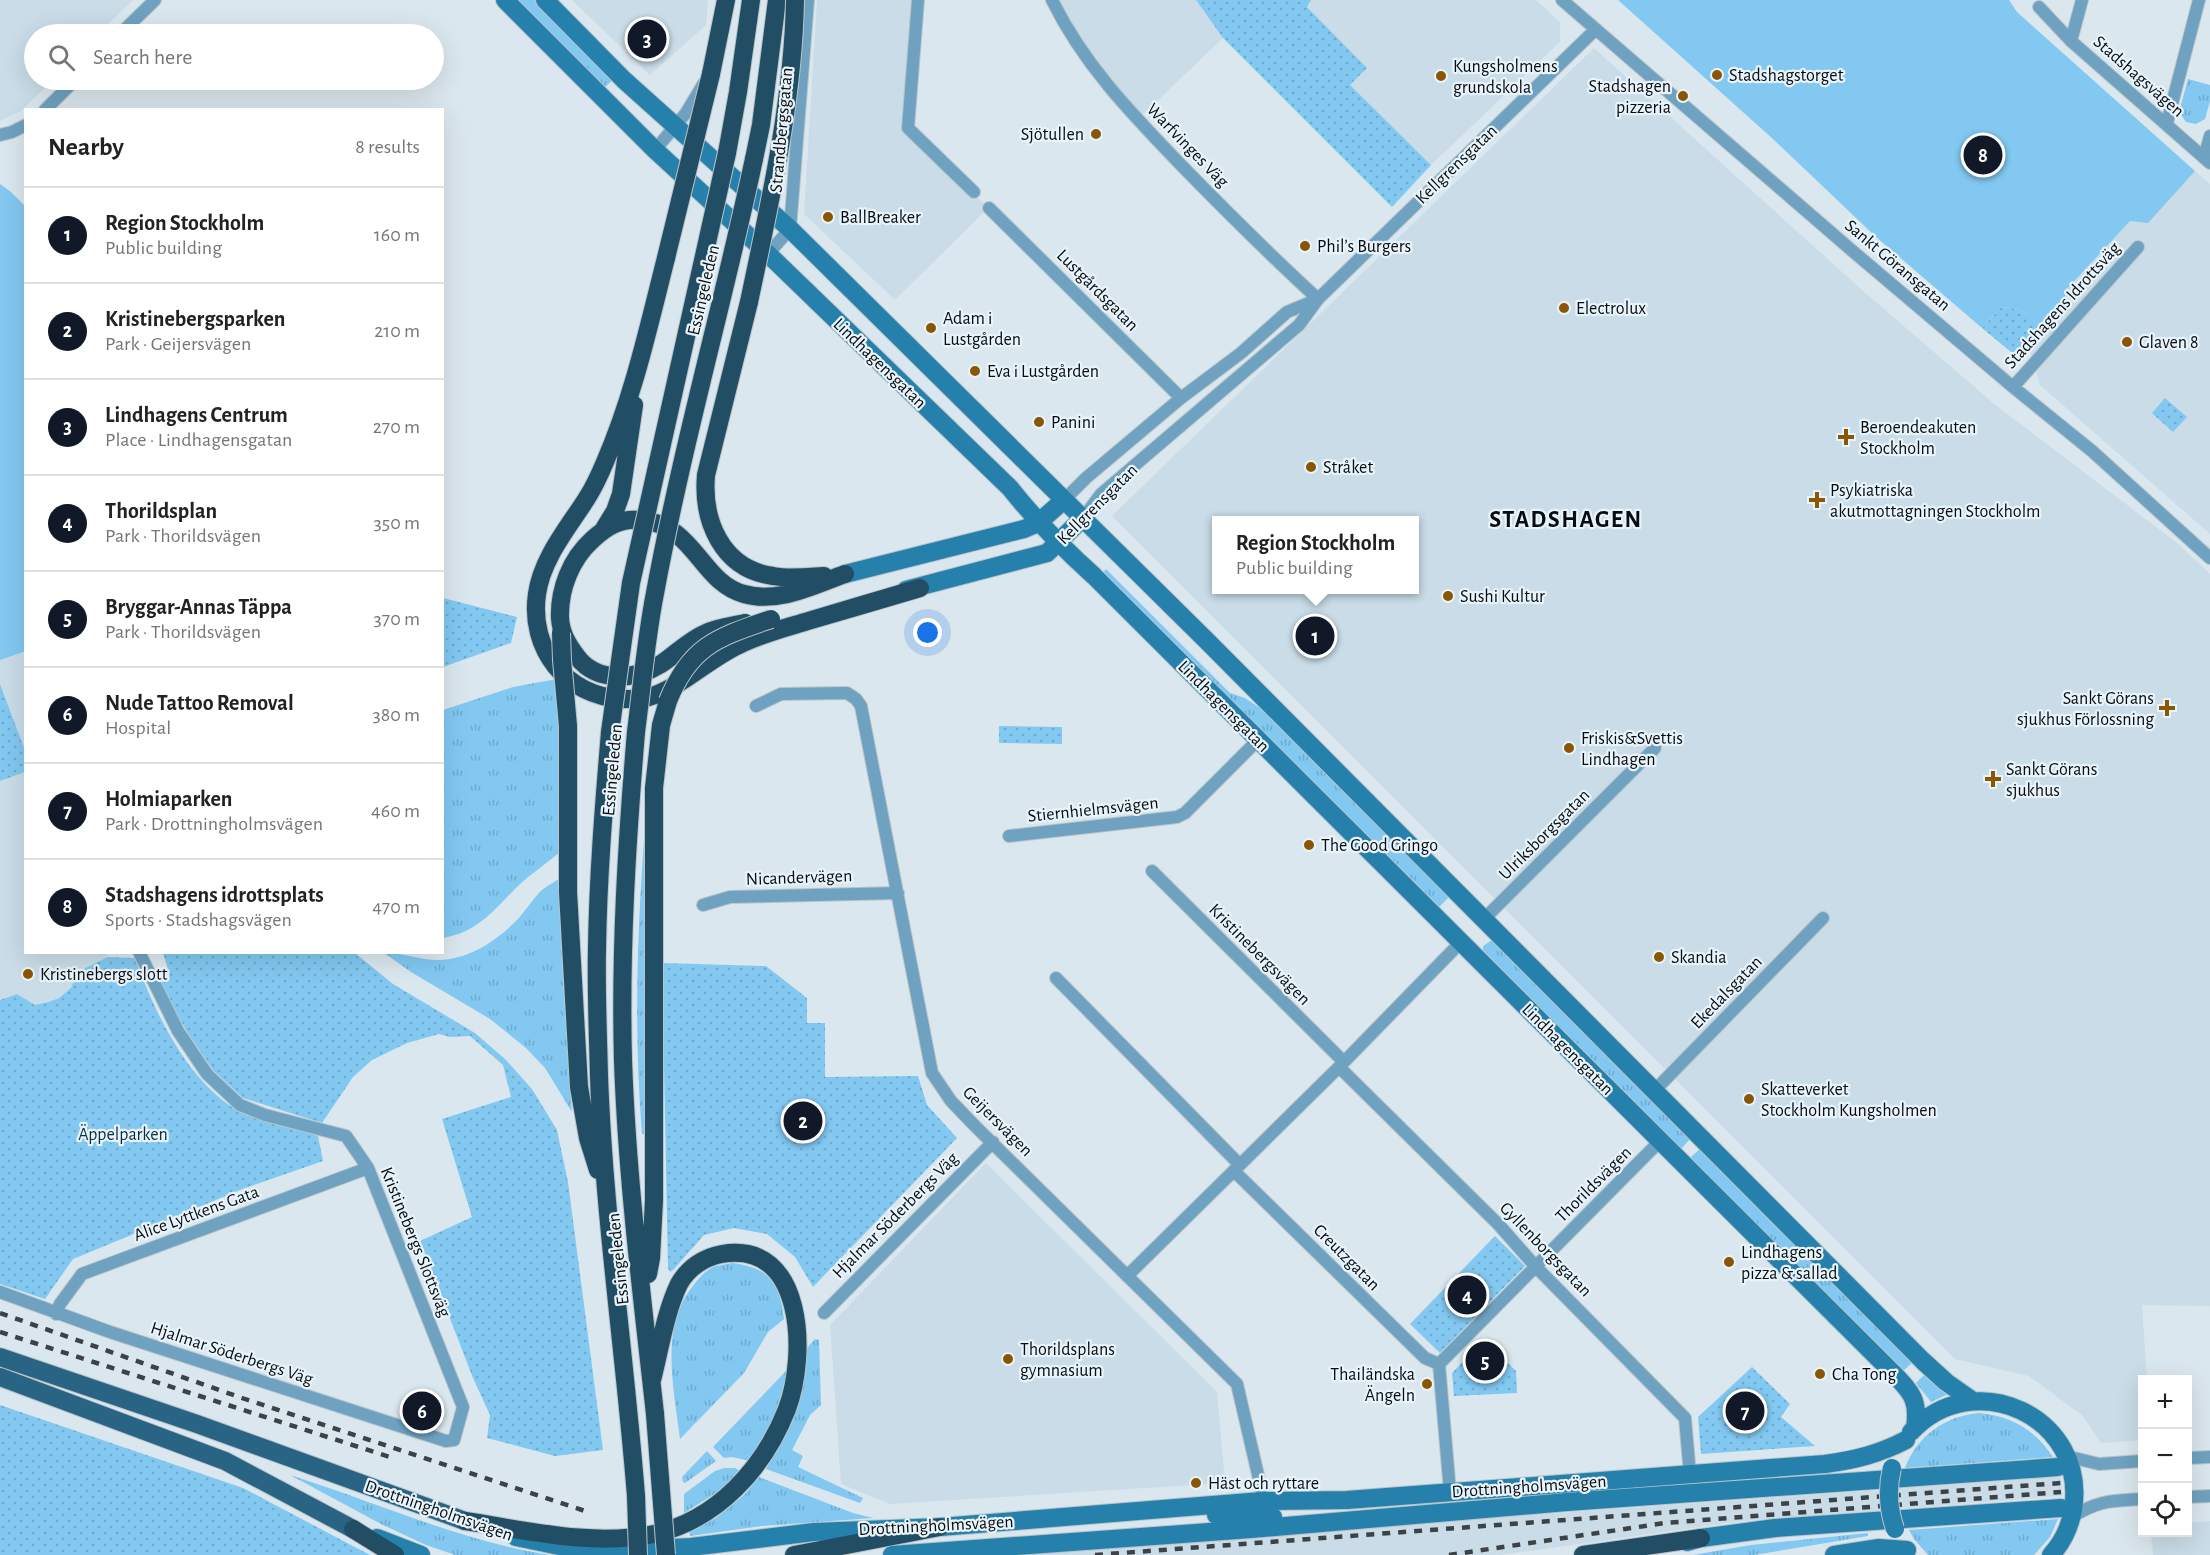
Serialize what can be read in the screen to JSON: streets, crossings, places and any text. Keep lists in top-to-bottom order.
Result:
{
  "streets": {
    "highway": ["Essingeleden"],
    "main road": ["Drottningholmsvägen"],
    "street": [
      "Stadshagsvägen",
      "Strandbergsgatan",
      "Warfvinges Väg",
      "Kellgrensgatan",
      "Sankt Göransgatan",
      "Lustgårdsgatan",
      "Stadshagens Idrottsväg",
      "Lindhagensgatan",
      "Stiernhielmsvägen",
      "Ulriksborgsgatan",
      "Nicandervägen",
      "Kristinebergsvägen",
      "Ekedalsgatan",
      "Geijersvägen",
      "Thorildsvägen",
      "Alice Lyttkens Gata",
      "Hjalmar Söderbergs Väg",
      "Kristinebergs Slottsväg",
      "Gyllenborgsgatan",
      "Creutzgatan"
    ]
  },
  "crossings": [
    ["Strandbergsgatan", "Lindhagensgatan"],
    ["Warfvinges Väg", "Kellgrensgatan"],
    ["Kellgrensgatan", "Sankt Göransgatan"],
    ["Kellgrensgatan", "Lustgårdsgatan"],
    ["Kellgrensgatan", "Lindhagensgatan"],
    ["Sankt Göransgatan", "Stadshagens Idrottsväg"],
    ["Lindhagensgatan", "Stiernhielmsvägen"],
    ["Lindhagensgatan", "Ulriksborgsgatan"],
    ["Lindhagensgatan", "Ekedalsgatan"],
    ["Lindhagensgatan", "Thorildsvägen"],
    ["Lindhagensgatan", "Drottningholmsvägen"],
    ["Nicandervägen", "Geijersvägen"],
    ["Kristinebergsvägen", "Gyllenborgsgatan"],
    ["Geijersvägen", "Hjalmar Söderbergs Väg"],
    ["Geijersvägen", "Drottningholmsvägen"],
    ["Thorildsvägen", "Gyllenborgsgatan"],
    ["Thorildsvägen", "Creutzgatan"],
    ["Alice Lyttkens Gata", "Hjalmar Söderbergs Väg"],
    ["Alice Lyttkens Gata", "Kristinebergs Slottsväg"],
    ["Hjalmar Söderbergs Väg", "Kristinebergs Slottsväg"],
    ["Gyllenborgsgatan", "Drottningholmsvägen"]
  ],
  "districts": ["STADSHAGEN"],
  "parks": ["Äppelparken"],
  "places": {
    "other": [
      "Stadshagstorget",
      "Kungsholmens grundskola",
      "Stadshagen pizzeria",
      "Sjötullen",
      "BallBreaker",
      "Phil’s Burgers",
      "Electrolux",
      "Adam i Lustgården",
      "Glaven 8",
      "Eva i Lustgården",
      "Panini",
      "Stråket",
      "Sushi Kultur",
      "Friskis&Svettis Lindhagen",
      "The Good Gringo",
      "Skandia",
      "Kristinebergs slott",
      "Skatteverket Stockholm Kungsholmen",
      "Lindhagens pizza & sallad",
      "Thorildsplans gymnasium",
      "Cha Tong",
      "Thailändska Ängeln",
      "Häst och ryttare"
    ],
    "health": [
      "Beroendeakuten Stockholm",
      "Psykiatriska akutmottagningen Stockholm",
      "Sankt Görans sjukhus Förlossning",
      "Sankt Görans sjukhus"
    ]
  },
  "page": {
    "pins": [
      "3",
      "8",
      "1",
      "2",
      "4",
      "5",
      "6",
      "7"
    ],
    "search": "Search here",
    "heading": ["Nearby", "8 results"],
    "list": [
      {
        "mark": "1",
        "name": "Region Stockholm",
        "note": "Public building",
        "value": "160 m"
      },
      {
        "mark": "2",
        "name": "Kristinebergsparken",
        "note": "Park · Geijersvägen",
        "value": "210 m"
      },
      {
        "mark": "3",
        "name": "Lindhagens Centrum",
        "note": "Place · Lindhagensgatan",
        "value": "270 m"
      },
      {
        "mark": "4",
        "name": "Thorildsplan",
        "note": "Park · Thorildsvägen",
        "value": "350 m"
      },
      {
        "mark": "5",
        "name": "Bryggar-Annas Täppa",
        "note": "Park · Thorildsvägen",
        "value": "370 m"
      },
      {
        "mark": "6",
        "name": "Nude Tattoo Removal",
        "note": "Hospital",
        "value": "380 m"
      },
      {
        "mark": "7",
        "name": "Holmiaparken",
        "note": "Park · Drottningholmsvägen",
        "value": "460 m"
      },
      {
        "mark": "8",
        "name": "Stadshagens idrottsplats",
        "note": "Sports · Stadshagsvägen",
        "value": "470 m"
      }
    ],
    "popup": ["Region Stockholm", "Public building"],
    "map_buttons": ["+", "−"]
  }
}
